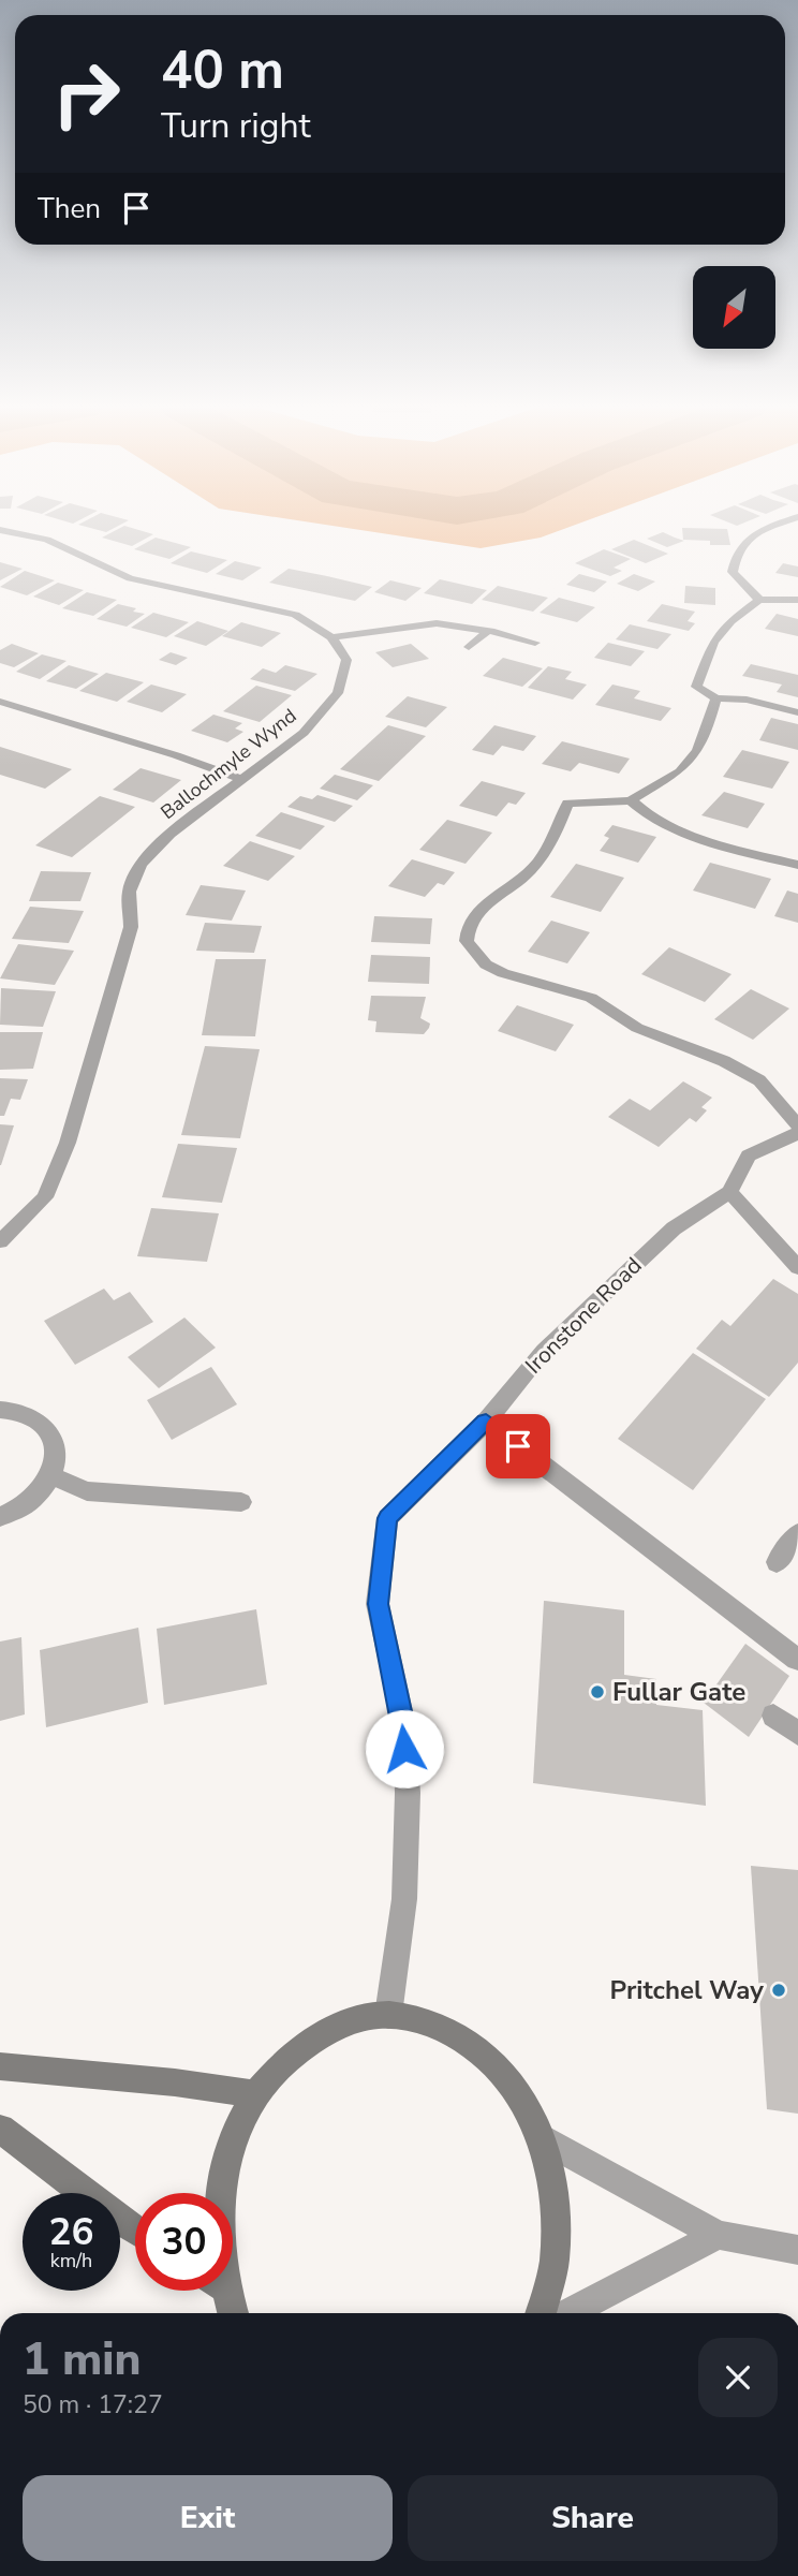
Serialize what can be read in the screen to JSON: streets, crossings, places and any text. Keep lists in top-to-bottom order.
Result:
{
  "streets": {
    "street": ["Ballochmyle Wynd", "Ironstone Road"]
  },
  "places": ["Fullar Gate", "Pritchel Way"],
  "north": "bottom left",
  "page": {
    "turn": ["40 m", "Turn right"],
    "then": "Then",
    "speed": "26 km/h",
    "limit": "30",
    "heading": ["1 min", "50 m · 17:27"],
    "buttons": ["Exit", "Share"]
  }
}
